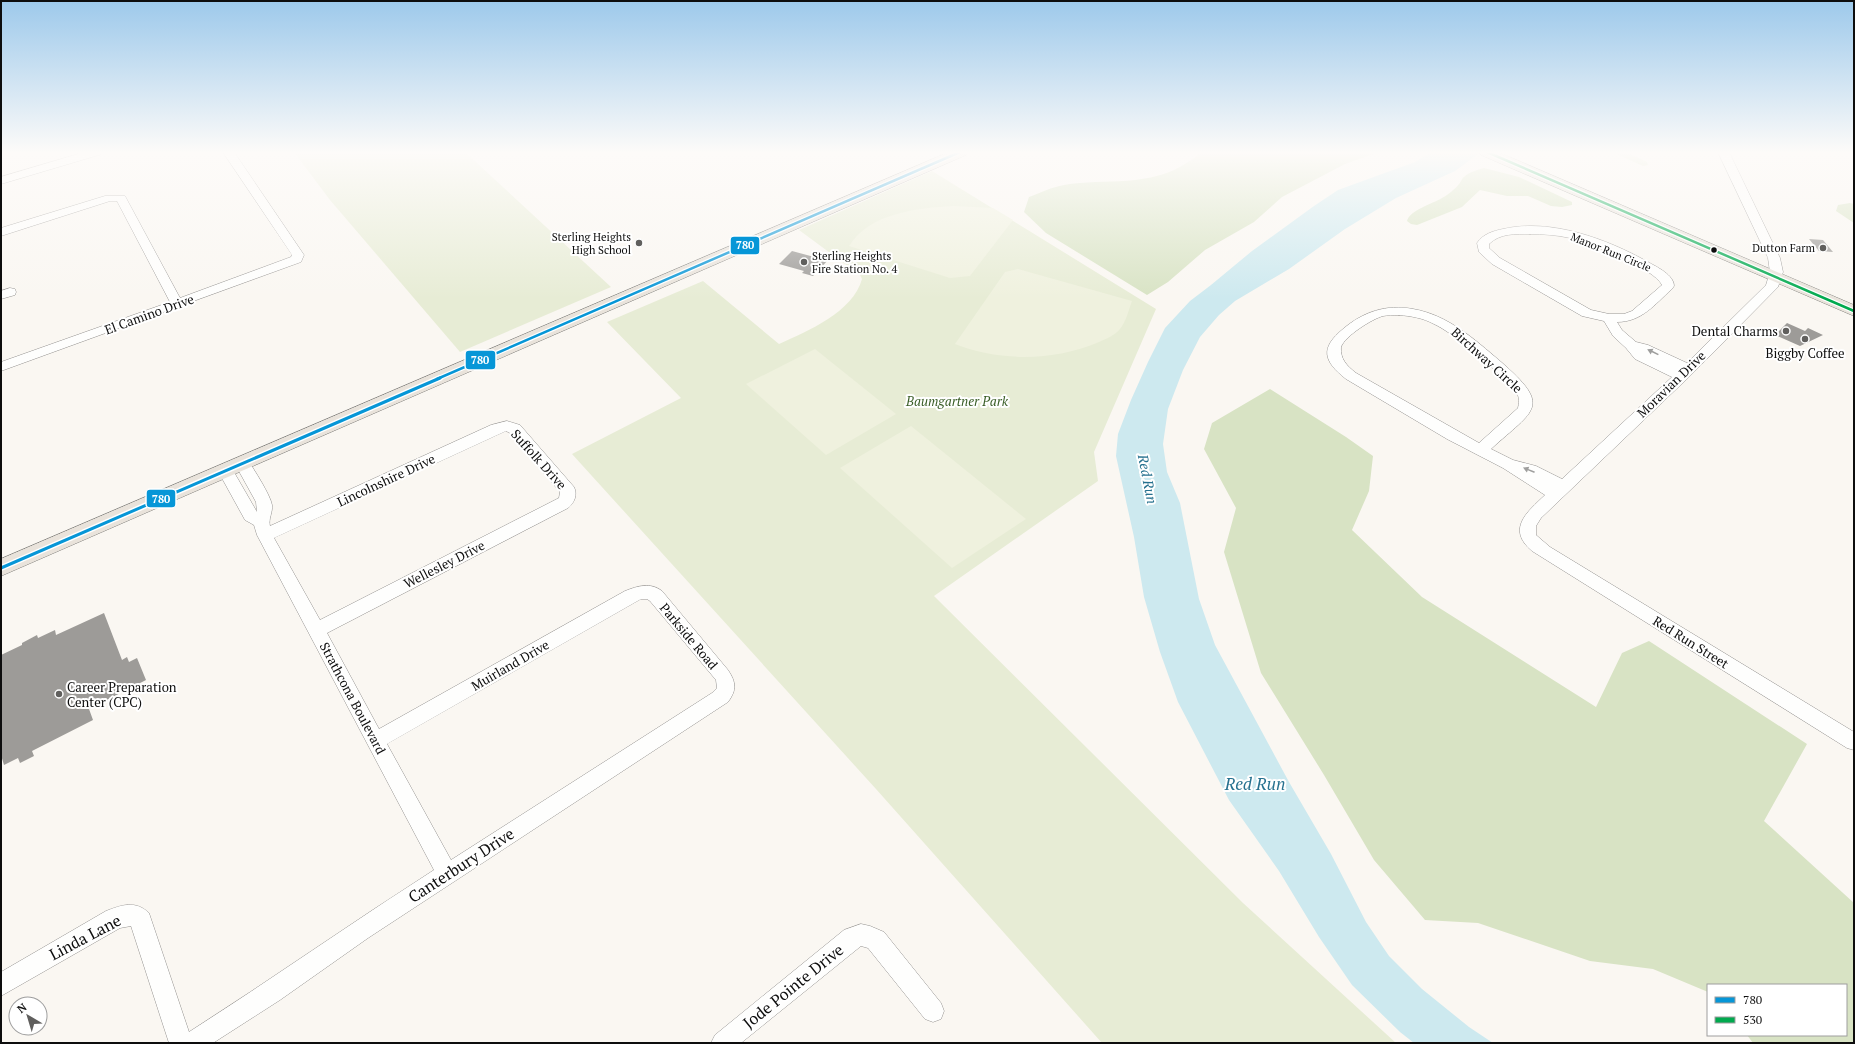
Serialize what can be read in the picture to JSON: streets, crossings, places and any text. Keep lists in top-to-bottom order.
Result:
{
  "streets": {
    "street": [
      "Manor Run Circle",
      "El Camino Drive",
      "Birchway Circle",
      "Moravian Drive",
      "Suffolk Drive",
      "Lincolnshire Drive",
      "Wellesley Drive",
      "Parkside Road",
      "Red Run Street",
      "Muirland Drive",
      "Strathcona Boulevard",
      "Canterbury Drive",
      "Linda Lane",
      "Jode Pointe Drive"
    ]
  },
  "crossings": [
    ["Birchway Circle", "Moravian Drive"],
    ["Moravian Drive", "Red Run Street"],
    ["Suffolk Drive", "Lincolnshire Drive"],
    ["Suffolk Drive", "Wellesley Drive"],
    ["Lincolnshire Drive", "Strathcona Boulevard"],
    ["Wellesley Drive", "Strathcona Boulevard"],
    ["Parkside Road", "Muirland Drive"],
    ["Parkside Road", "Canterbury Drive"],
    ["Muirland Drive", "Strathcona Boulevard"],
    ["Strathcona Boulevard", "Canterbury Drive"]
  ],
  "water": ["Red Run"],
  "parks": ["Baumgartner Park"],
  "places": [
    "Sterling Heights High School",
    "Dutton Farm",
    "Sterling Heights Fire Station No. 4",
    "Dental Charms",
    "Biggby Coffee",
    "Career Preparation Center (CPC)"
  ],
  "lines": ["transit line 780", "transit line 530"],
  "legend": ["780", "530"],
  "north": "top left"
}
